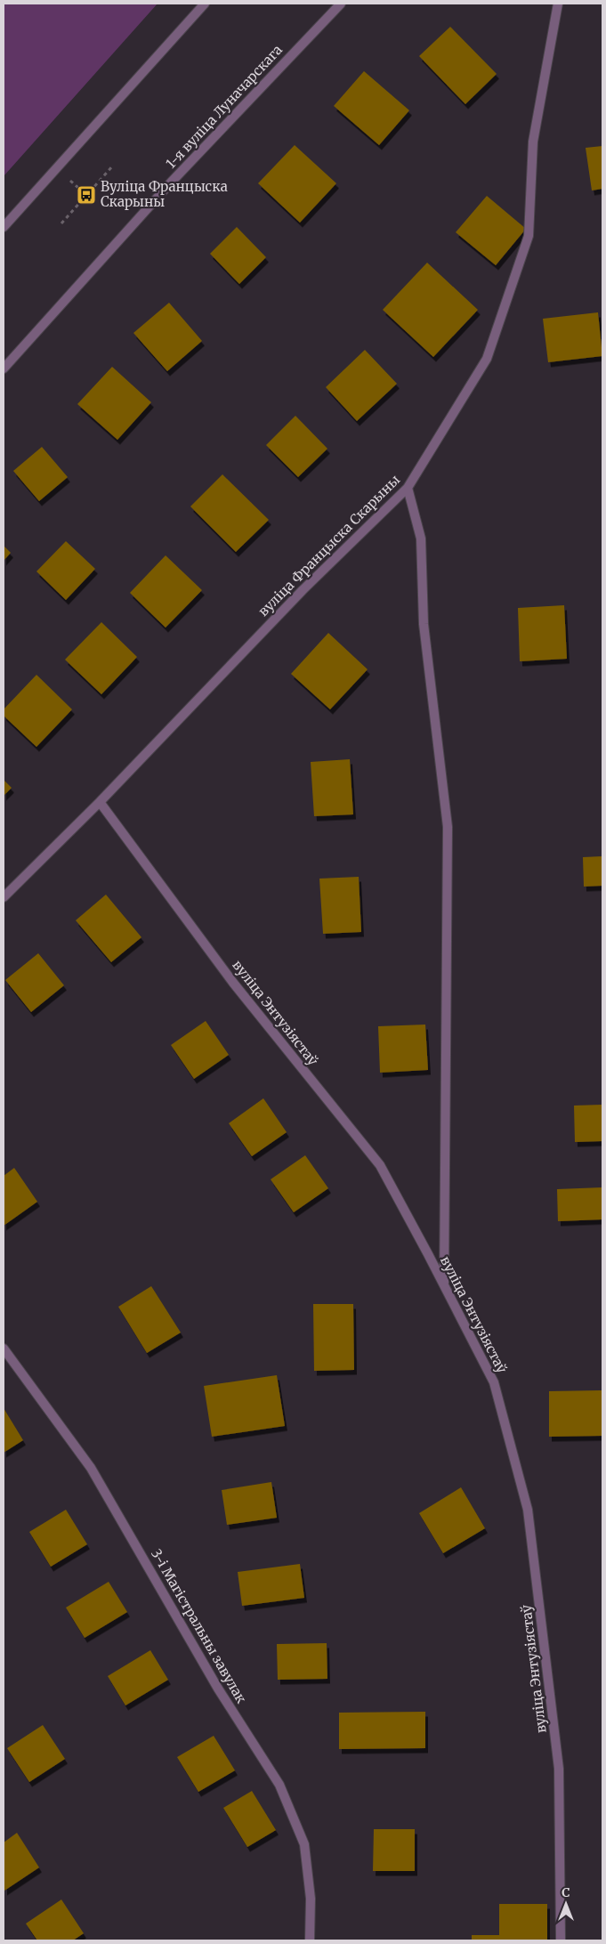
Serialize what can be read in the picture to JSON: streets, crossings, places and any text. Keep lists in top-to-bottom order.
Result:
{
  "streets": {
    "street": [
      "1-я вуліца Луначарскага",
      "вуліца Францыска Скарыны",
      "вуліца Энтузіястаў",
      "3-і Магістральны завулак"
    ]
  },
  "crossings": [
    ["вуліца Францыска Скарыны", "вуліца Энтузіястаў"]
  ],
  "places": {
    "bus stop": ["Вуліца Францыска Скарыны"]
  },
  "north": "top"
}
